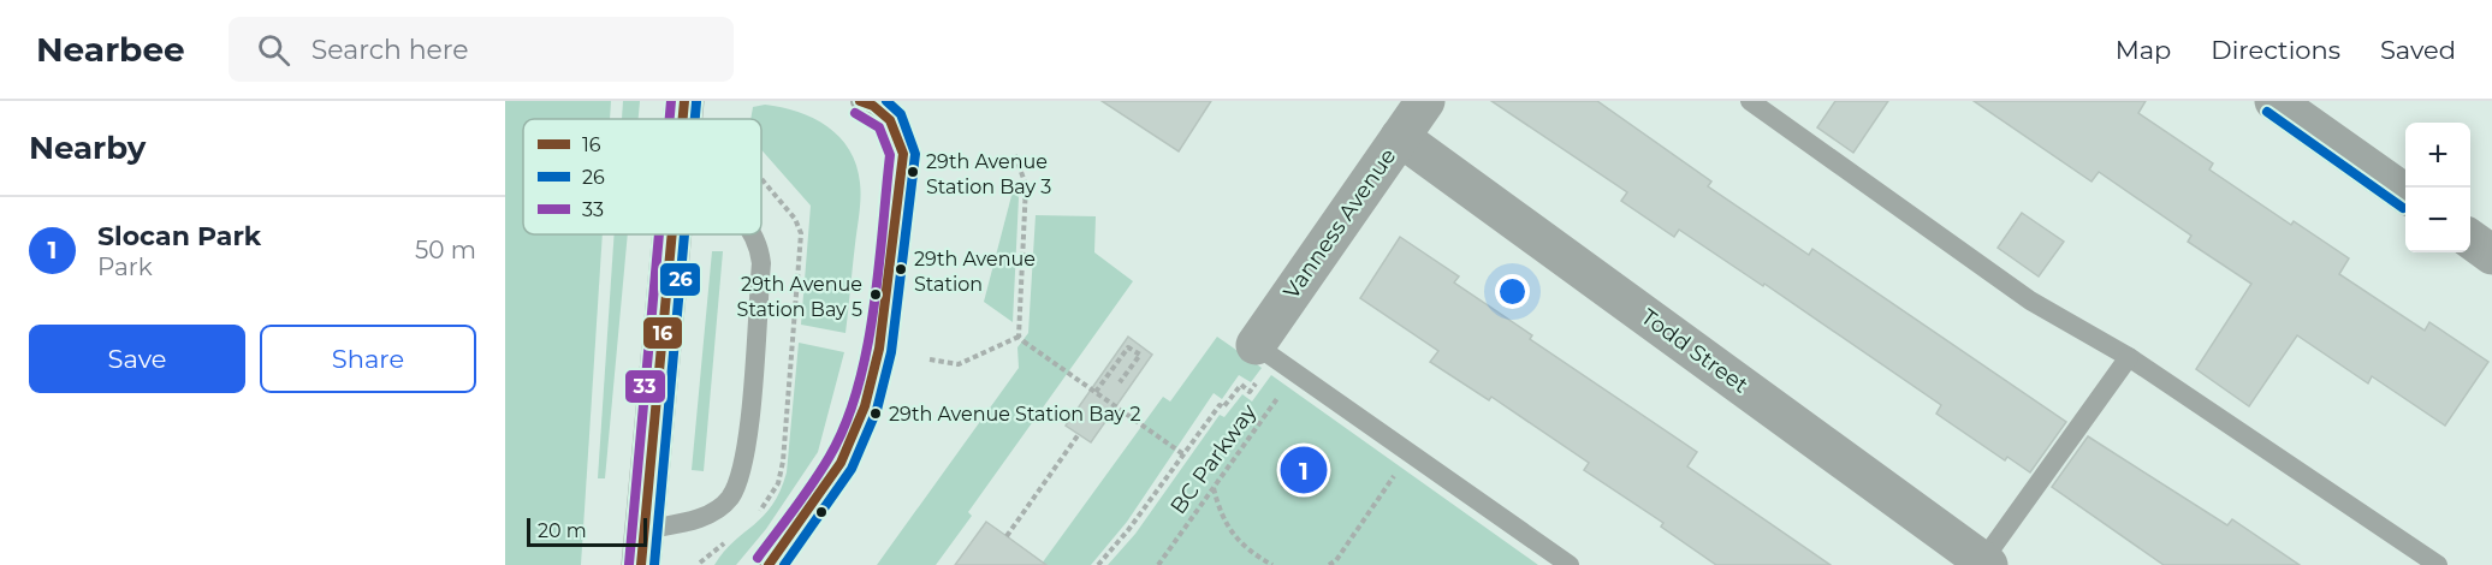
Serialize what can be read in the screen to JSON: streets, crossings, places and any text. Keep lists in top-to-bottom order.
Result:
{
  "streets": {
    "street": ["Vanness Avenue", "Todd Street"],
    "path": ["BC Parkway"]
  },
  "crossings": [
    ["Vanness Avenue", "Todd Street"]
  ],
  "places": [
    "29th Avenue Station Bay 3",
    "29th Avenue Station",
    "29th Avenue Station Bay 5",
    "29th Avenue Station Bay 2"
  ],
  "lines": ["transit line 16", "transit line 26", "transit line 33"],
  "legend": ["16", "26", "33"],
  "scale_bar": "20 m",
  "page": {
    "header": "Nearbee",
    "search": "Search here",
    "nav": ["Map", "Directions", "Saved"],
    "heading": "Nearby",
    "map_buttons": ["+", "−"],
    "list": [
      {
        "mark": "1",
        "name": "Slocan Park",
        "note": "Park",
        "value": "50 m"
      }
    ],
    "buttons": ["Save", "Share"],
    "pins": "1",
    "scale": "20 m"
  }
}
